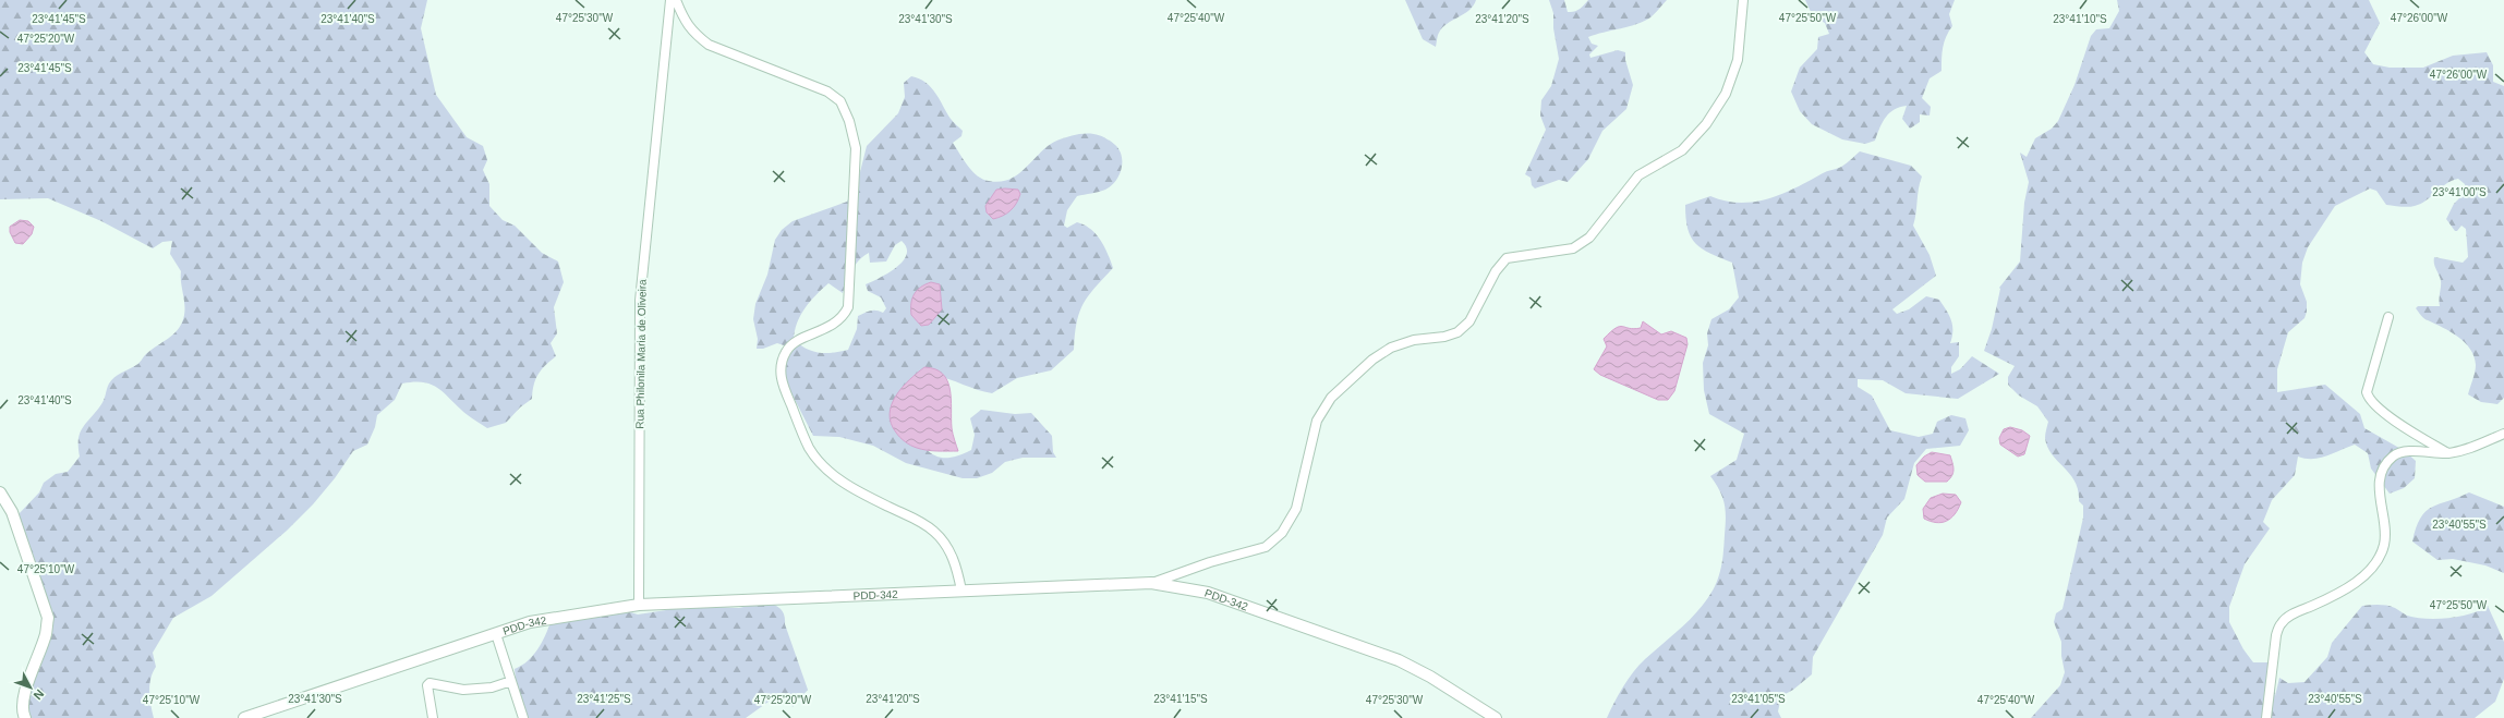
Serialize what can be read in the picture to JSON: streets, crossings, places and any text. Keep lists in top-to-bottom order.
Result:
{
  "streets": {
    "street": ["Rua Philonila Maria de Oliveira", "PDD-342"]
  },
  "crossings": [
    ["Rua Philonila Maria de Oliveira", "PDD-342"]
  ],
  "north": "bottom right",
  "coordinates": [
    "47°25'30\"W",
    "47°25'40\"W",
    "47°25'50\"W",
    "47°26'00\"W",
    "23°41'45\"S",
    "23°41'40\"S",
    "23°41'20\"S",
    "23°41'10\"S",
    "23°41'30\"S",
    "47°25'20\"W",
    "23°41'00\"S",
    "23°40'55\"S",
    "47°25'10\"W",
    "23°41'25\"S",
    "23°41'15\"S",
    "23°41'05\"S"
  ]
}
